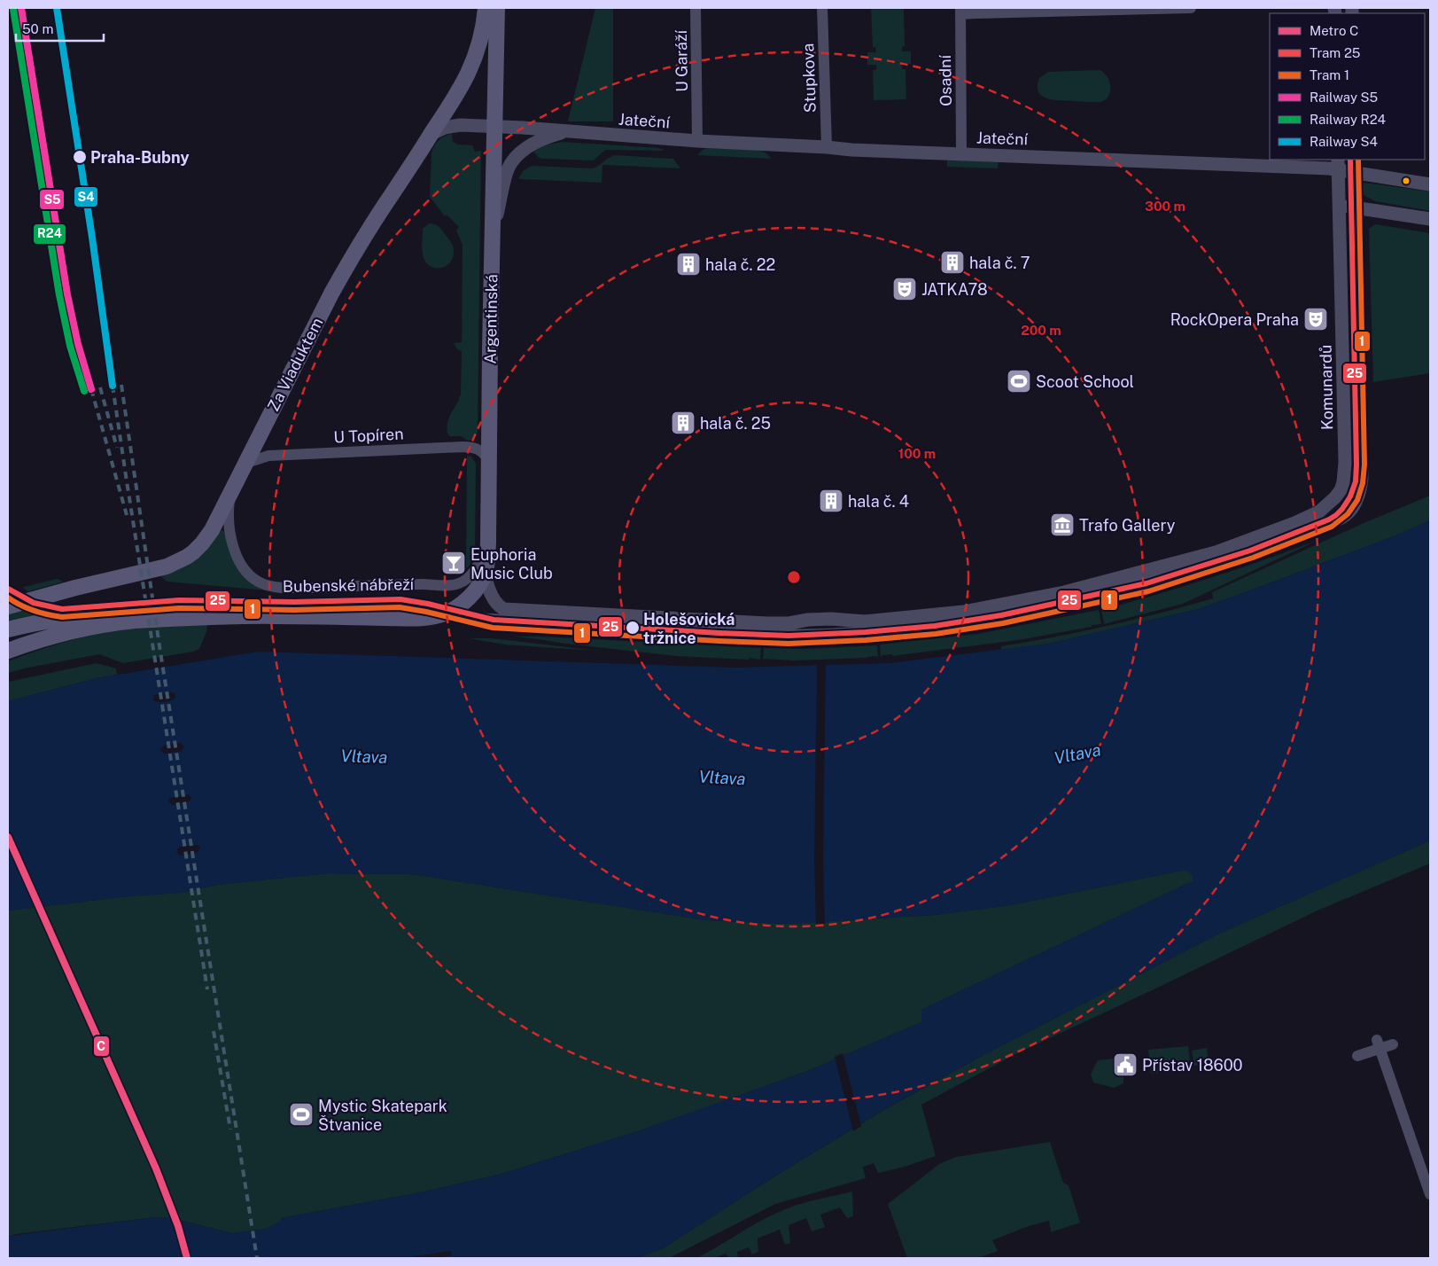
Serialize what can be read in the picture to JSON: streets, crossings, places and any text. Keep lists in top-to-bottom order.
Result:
{
  "streets": {
    "main road": ["Argentinská", "Za Viaduktem", "Bubenské nábřeží"],
    "street": [
      "U Garáží",
      "Stupkova",
      "Osadní",
      "Jateční",
      "Komunardů",
      "U Topíren"
    ]
  },
  "crossings": [
    ["U Garáží", "Jateční"],
    ["Stupkova", "Jateční"],
    ["Osadní", "Jateční"],
    ["Jateční", "Argentinská"],
    ["Jateční", "Za Viaduktem"],
    ["Jateční", "Komunardů"],
    ["Argentinská", "Komunardů"],
    ["Argentinská", "U Topíren"],
    ["Argentinská", "Bubenské nábřeží"],
    ["Za Viaduktem", "U Topíren"],
    ["Za Viaduktem", "Bubenské nábřeží"]
  ],
  "water": ["Vltava"],
  "places": {
    "other": ["Praha-Bubny", "Holešovická tržnice"],
    "building": [
      "hala č. 7",
      "hala č. 22",
      "hala č. 25",
      "hala č. 4"
    ],
    "theatre": ["JATKA78", "RockOpera Praha"],
    "sports": ["Scoot School", "Mystic Skatepark Štvanice"],
    "museum": ["Trafo Gallery"],
    "bar": ["Euphoria Music Club"],
    "public building": ["Přístav 18600"]
  },
  "lines": [
    "rail line S5",
    "rail line S4",
    "rail line R24",
    "tram line 25",
    "tram line 1",
    "metro line C"
  ],
  "legend": [
    "Metro C",
    "Tram 25",
    "Tram 1",
    "Railway S5",
    "Railway R24",
    "Railway S4"
  ],
  "scale_bar": "50 m",
  "rings": ["300 m", "200 m", "100 m"]
}
